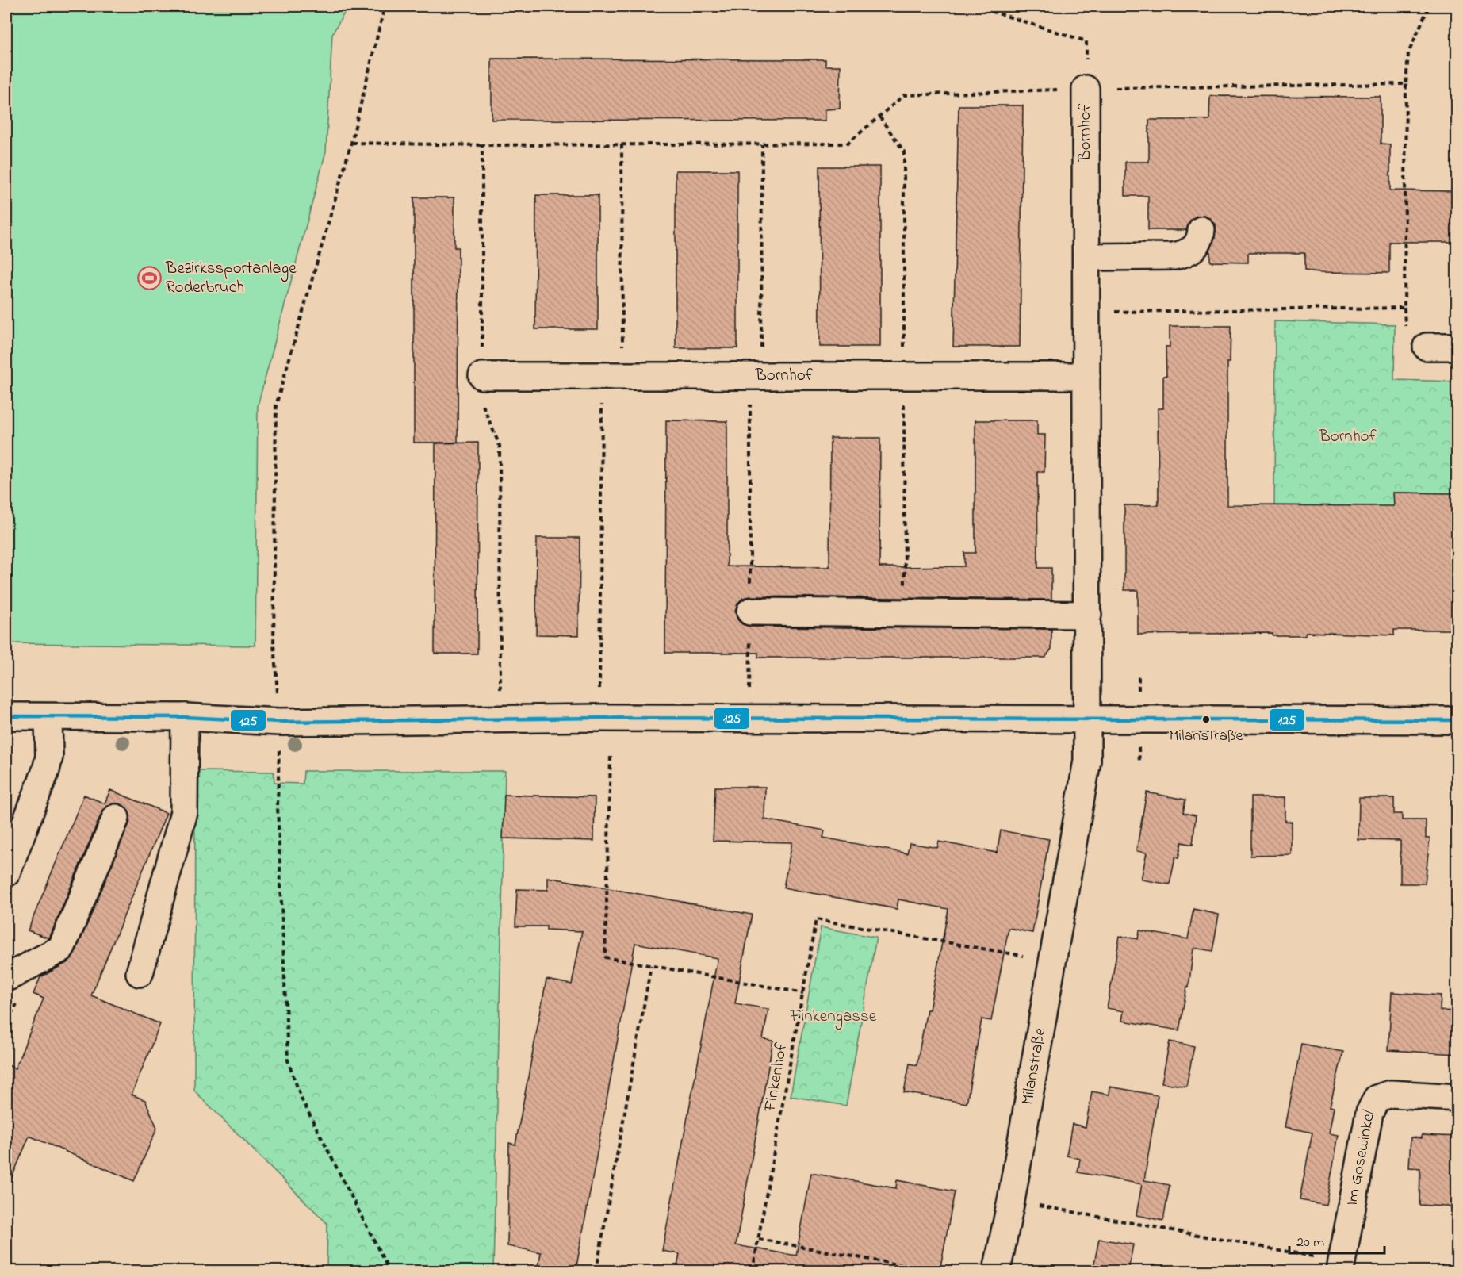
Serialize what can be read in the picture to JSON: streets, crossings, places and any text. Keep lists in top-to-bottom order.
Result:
{
  "streets": {
    "street": ["Bornhof", "Milanstraße", "Im Gosewinkel"],
    "path": ["Finkenhof"]
  },
  "crossings": [
    ["Bornhof", "Milanstraße"],
    ["Milanstraße", "Finkenhof"]
  ],
  "parks": ["Bornhof", "Finkengasse"],
  "places": {
    "sports": ["Bezirkssportanlage Roderbruch"],
    "other": ["Milanstraße"]
  },
  "lines": ["transit line 125"],
  "scale_bar": "20 m"
}
